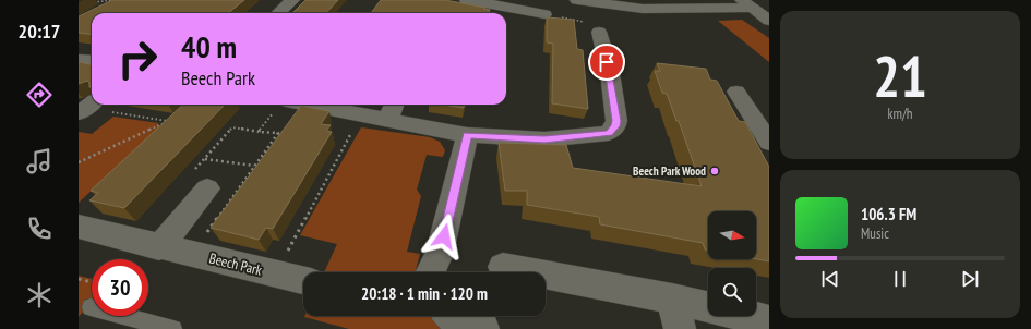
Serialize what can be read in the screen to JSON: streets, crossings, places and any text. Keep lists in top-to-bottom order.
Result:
{
  "streets": {
    "street": ["Beech Park"]
  },
  "places": ["Beech Park Wood"],
  "north": "right",
  "page": {
    "tabs": "20:17",
    "tile": ["21", "km/h"],
    "turn": ["40 m", "Beech Park"],
    "song": ["106.3 FM", "Music"],
    "limit": "30",
    "trip": "20:18 · 1 min · 120 m"
  }
}
